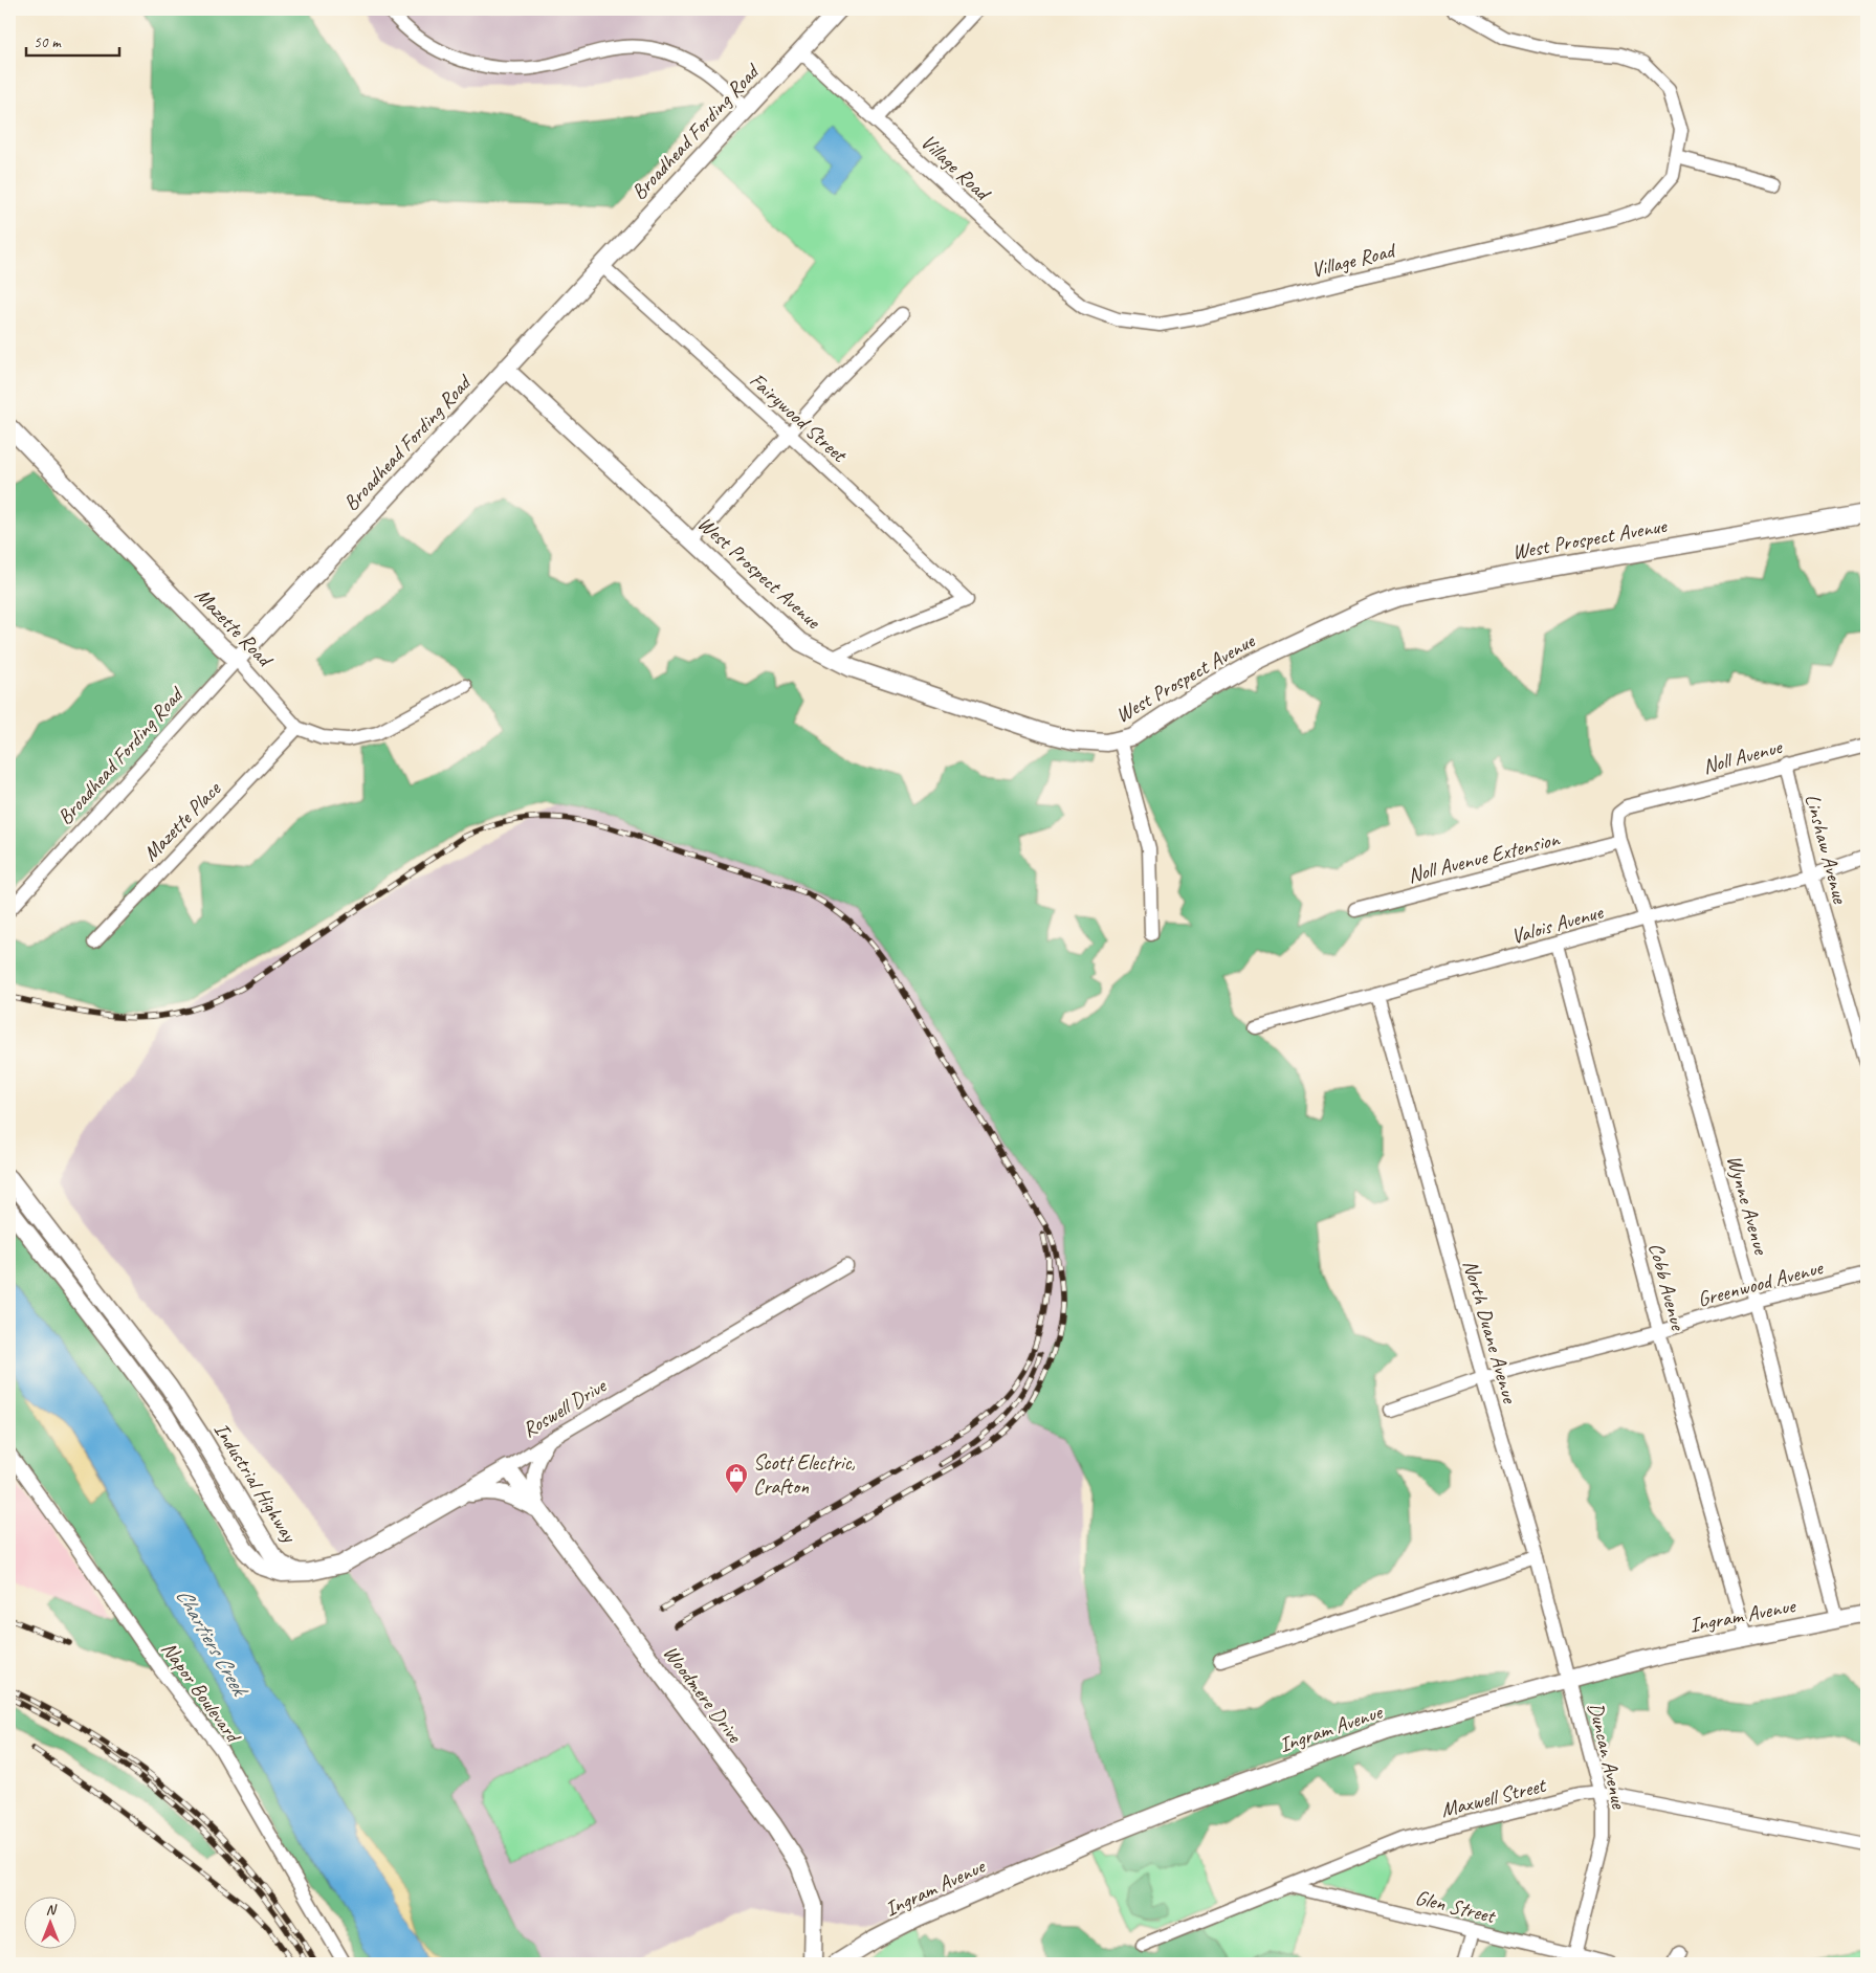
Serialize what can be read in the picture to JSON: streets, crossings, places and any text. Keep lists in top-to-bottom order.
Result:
{
  "streets": {
    "street": [
      "Broadhead Fording Road",
      "Village Road",
      "Fairywood Street",
      "West Prospect Avenue",
      "Mazette Road",
      "Noll Avenue",
      "Mazette Place",
      "Linshaw Avenue",
      "Noll Avenue Extension",
      "Valois Avenue",
      "Wynne Avenue",
      "Greenwood Avenue",
      "Cobb Avenue",
      "North Duane Avenue",
      "Roswell Drive",
      "Industrial Highway",
      "Ingram Avenue",
      "Napor Boulevard",
      "Woodmere Drive",
      "Duncan Avenue",
      "Maxwell Street",
      "Glen Street"
    ]
  },
  "crossings": [
    ["Broadhead Fording Road", "Village Road"],
    ["Broadhead Fording Road", "Fairywood Street"],
    ["Broadhead Fording Road", "West Prospect Avenue"],
    ["Broadhead Fording Road", "Mazette Road"],
    ["Fairywood Street", "West Prospect Avenue"],
    ["Mazette Road", "Mazette Place"],
    ["Noll Avenue", "Linshaw Avenue"],
    ["Noll Avenue", "Wynne Avenue"],
    ["Linshaw Avenue", "Valois Avenue"],
    ["Noll Avenue Extension", "Wynne Avenue"],
    ["Valois Avenue", "Wynne Avenue"],
    ["Valois Avenue", "Cobb Avenue"],
    ["Valois Avenue", "North Duane Avenue"],
    ["Wynne Avenue", "Greenwood Avenue"],
    ["Wynne Avenue", "Ingram Avenue"],
    ["Greenwood Avenue", "Cobb Avenue"],
    ["Greenwood Avenue", "North Duane Avenue"],
    ["Cobb Avenue", "Ingram Avenue"],
    ["North Duane Avenue", "Ingram Avenue"],
    ["North Duane Avenue", "Duncan Avenue"],
    ["Roswell Drive", "Industrial Highway"],
    ["Roswell Drive", "Woodmere Drive"],
    ["Ingram Avenue", "Duncan Avenue"],
    ["Duncan Avenue", "Maxwell Street"],
    ["Duncan Avenue", "Glen Street"],
    ["Maxwell Street", "Glen Street"]
  ],
  "water": ["Chartiers Creek"],
  "places": {
    "shop": ["Scott Electric, Crafton"]
  },
  "scale_bar": "50 m",
  "north": "top"
}
